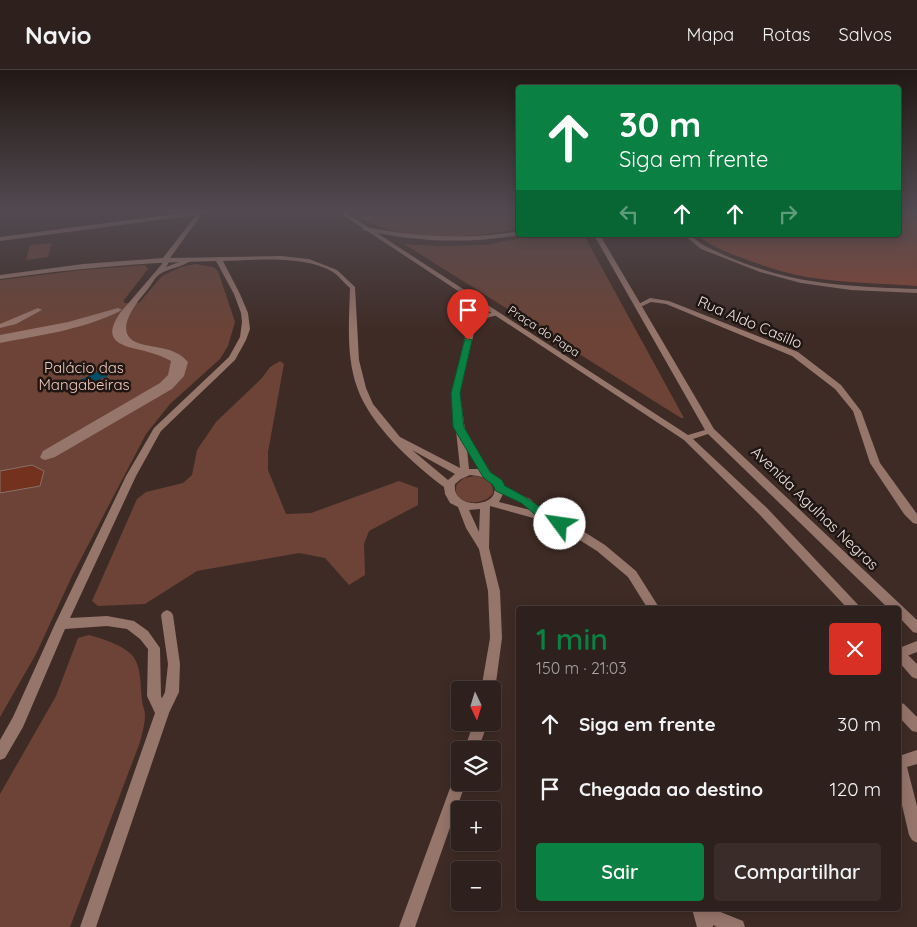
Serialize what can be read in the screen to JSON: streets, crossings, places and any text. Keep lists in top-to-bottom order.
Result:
{
  "streets": {
    "street": ["Rua Aldo Casillo", "Praça do Papa", "Avenida Agulhas Negras"]
  },
  "parks": ["Palácio das Mangabeiras"],
  "north": "bottom",
  "page": {
    "header": "Navio",
    "nav": ["Mapa", "Rotas", "Salvos"],
    "turn": ["30 m", "Siga em frente"],
    "heading": ["1 min", "150 m · 21:03"],
    "map_buttons": ["+", "−"],
    "list": [
      {
        "name": "Siga em frente",
        "value": "30 m"
      },
      {
        "name": "Chegada ao destino",
        "value": "120 m"
      }
    ],
    "buttons": ["Sair", "Compartilhar"]
  }
}
